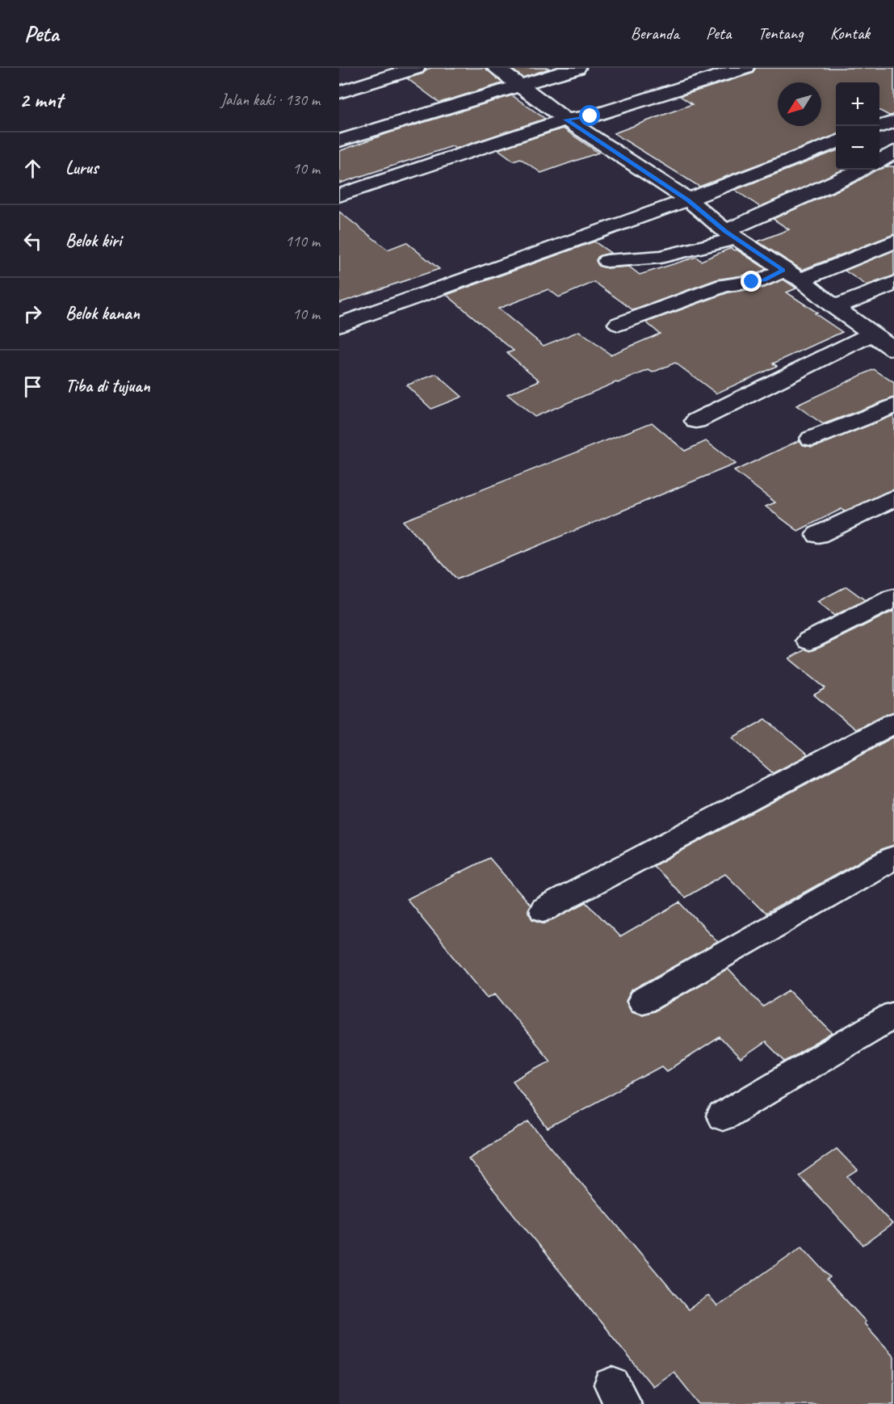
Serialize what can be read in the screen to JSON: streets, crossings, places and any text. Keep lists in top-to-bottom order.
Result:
{
  "north": "bottom left",
  "page": {
    "header": "Peta",
    "nav": [
      "Beranda",
      "Peta",
      "Tentang",
      "Kontak"
    ],
    "heading": ["2 mnt", "Jalan kaki · 130 m"],
    "map_buttons": ["+", "−"],
    "list": [
      ["Lurus", "10 m"],
      ["Belok kiri", "110 m"],
      ["Belok kanan", "10 m"],
      "Tiba di tujuan"
    ]
  }
}
